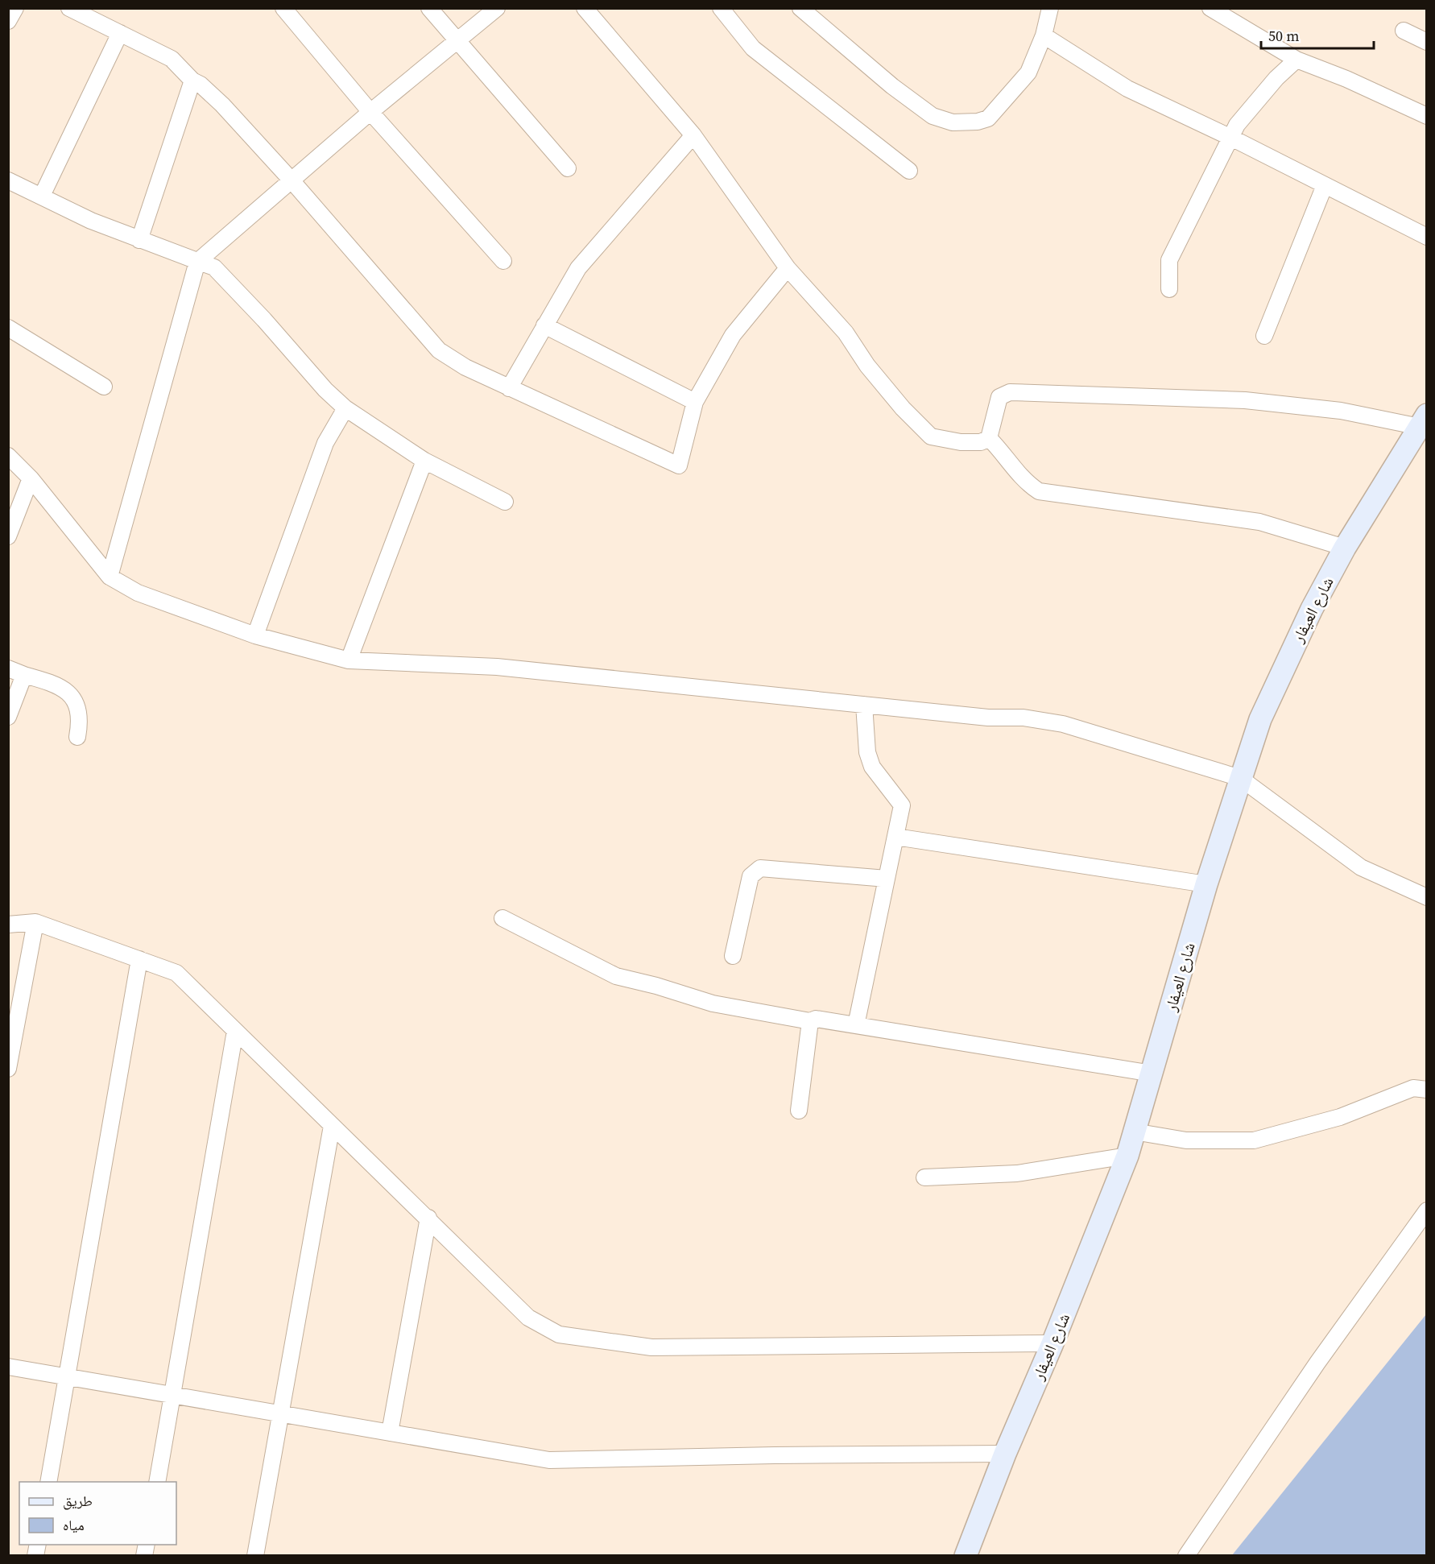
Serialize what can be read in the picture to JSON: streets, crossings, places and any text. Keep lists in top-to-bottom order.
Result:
{
  "streets": {
    "main road": ["شارع العيفار"]
  },
  "legend": ["طريق", "مياه"],
  "scale_bar": "50 m"
}
